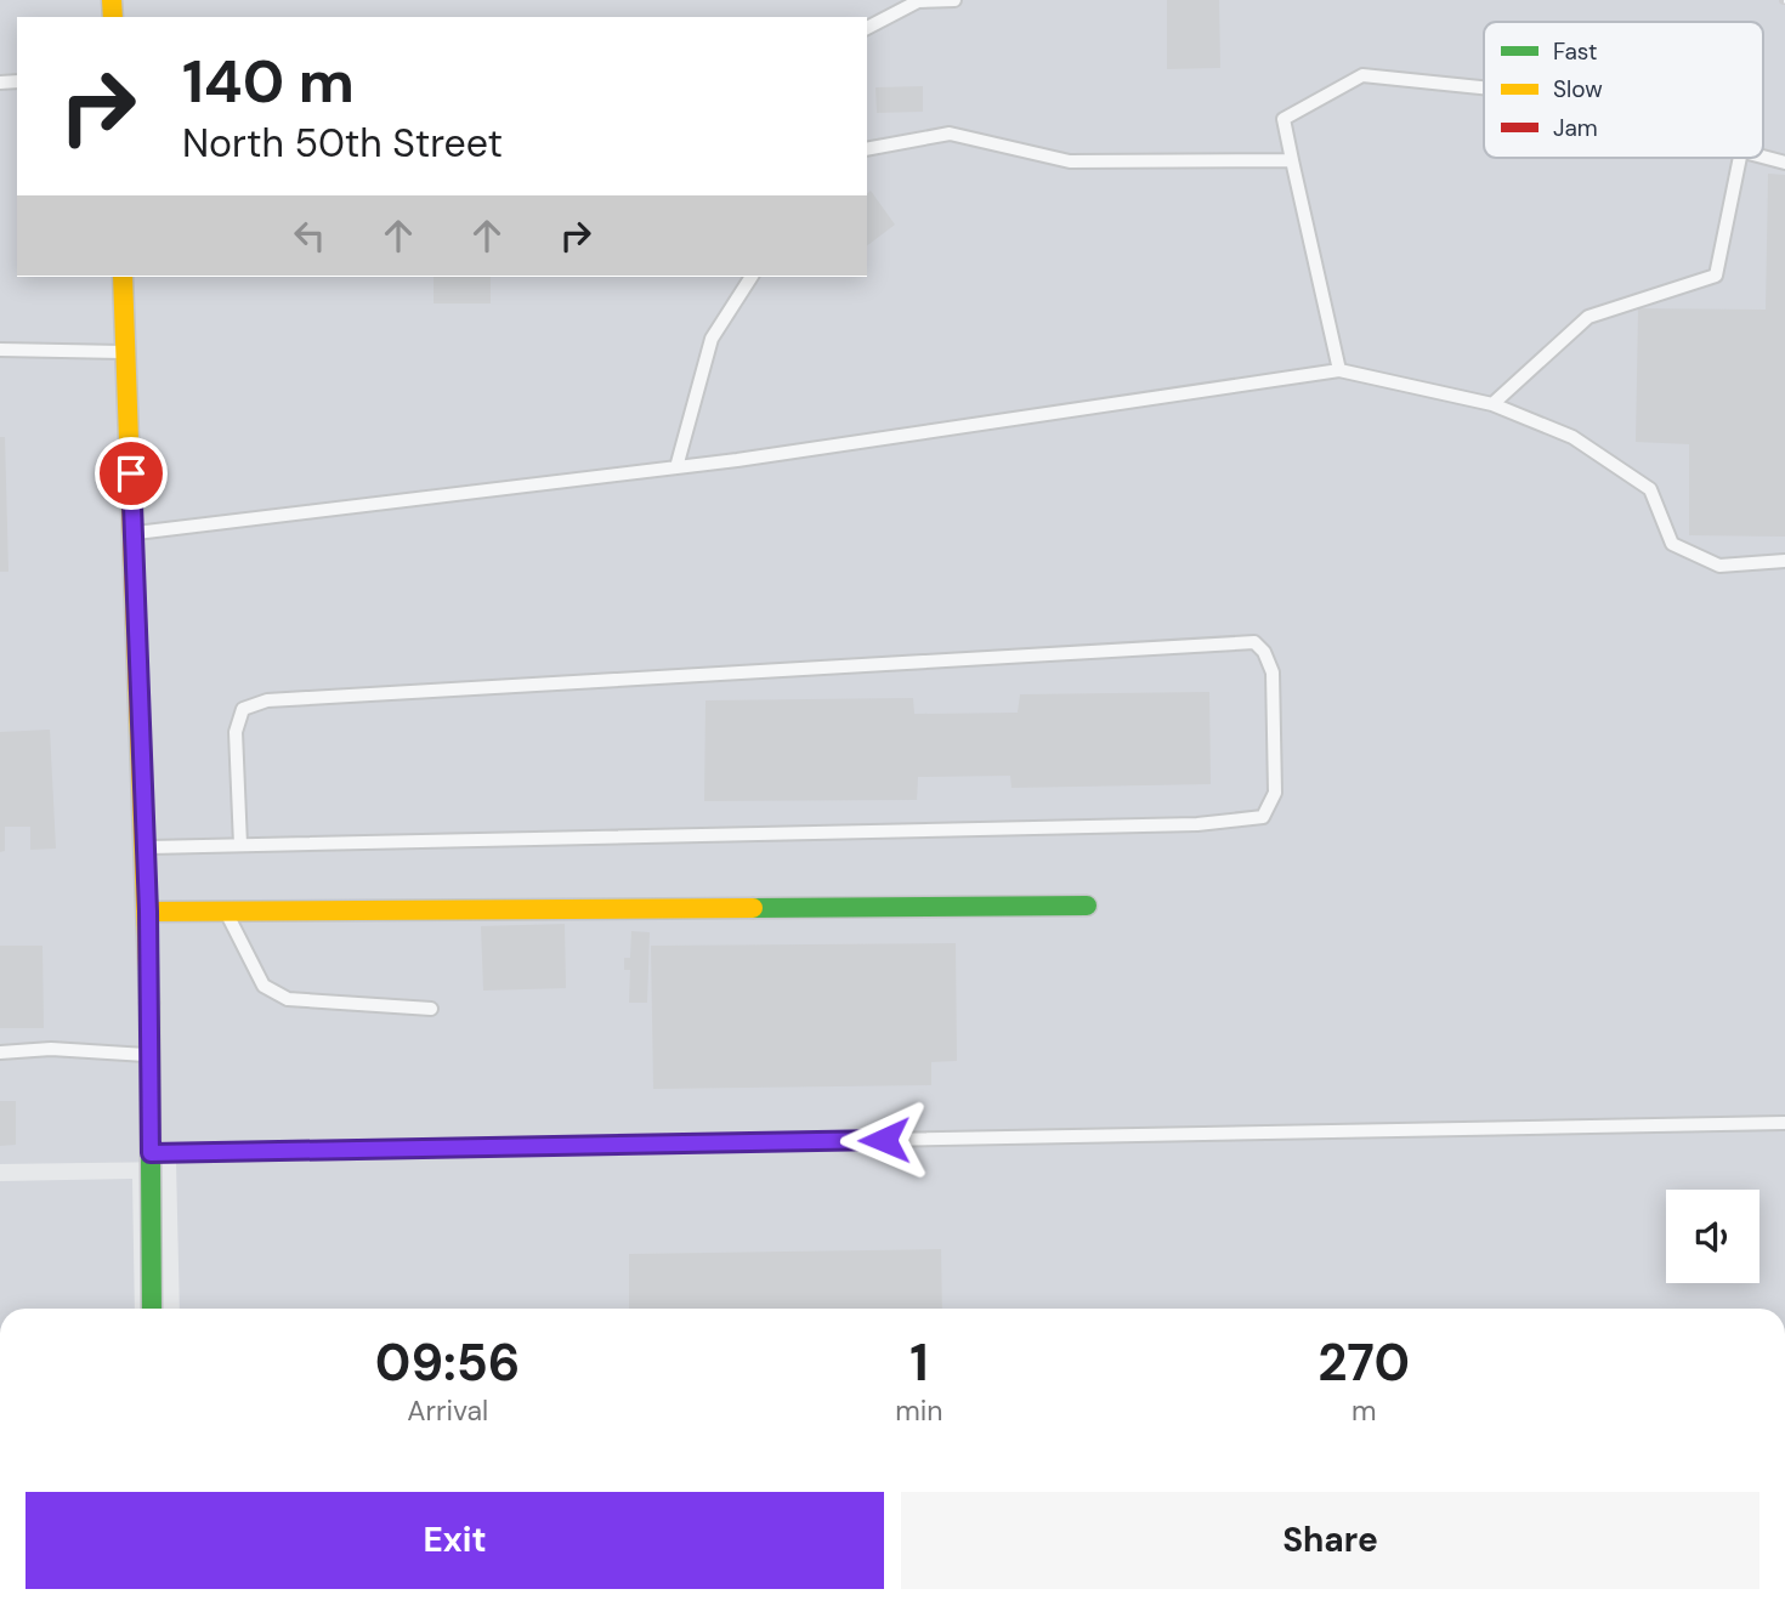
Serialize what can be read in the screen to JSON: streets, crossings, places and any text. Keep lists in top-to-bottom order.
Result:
{
  "legend": ["Fast", "Slow", "Jam"],
  "page": {
    "turn": ["140 m", "North 50th Street"],
    "eta": [
      "09:56",
      "Arrival",
      "1",
      "min",
      "270",
      "m"
    ],
    "buttons": ["Exit", "Share"]
  }
}
